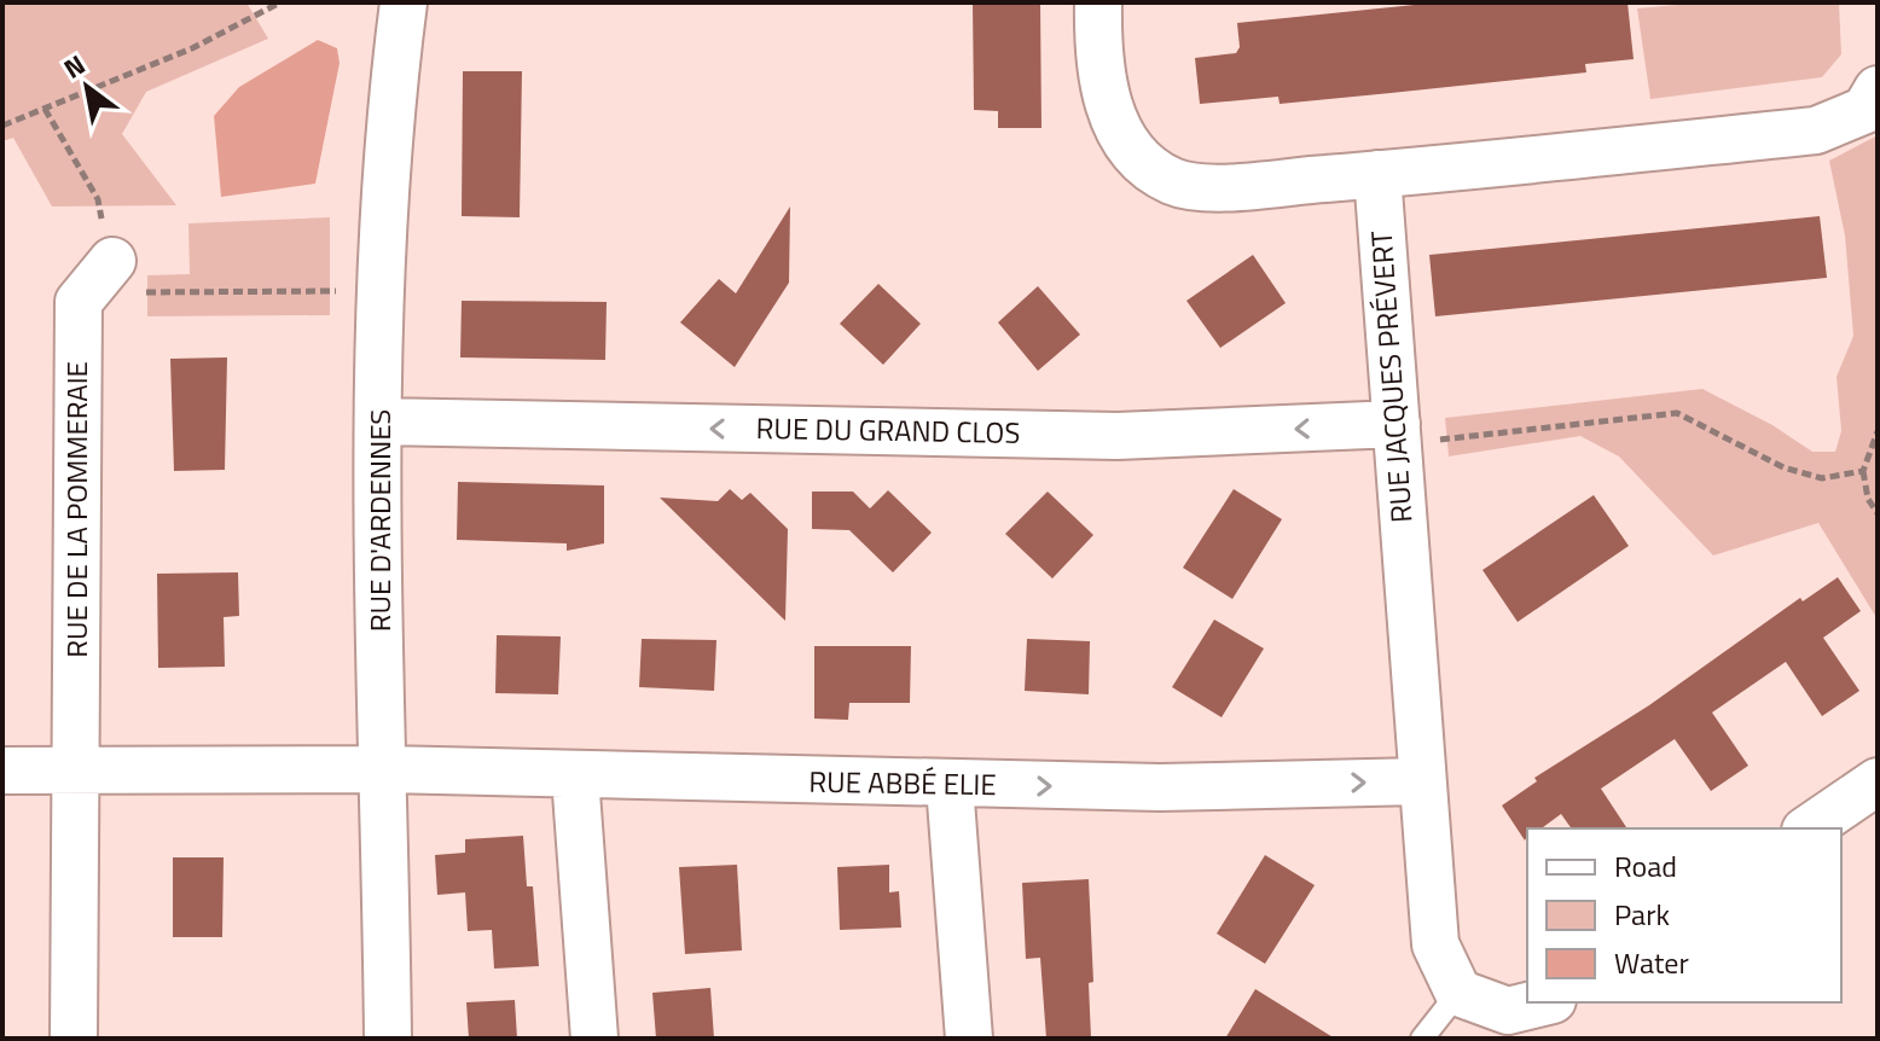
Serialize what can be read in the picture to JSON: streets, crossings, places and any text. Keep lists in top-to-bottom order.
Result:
{
  "streets": {
    "street": [
      "RUE JACQUES PRÉVERT",
      "RUE DU GRAND CLOS",
      "RUE DE LA POMMERAIE",
      "RUE D'ARDENNES",
      "RUE ABBÉ ELIE"
    ]
  },
  "crossings": [
    ["RUE JACQUES PRÉVERT", "RUE DU GRAND CLOS"],
    ["RUE JACQUES PRÉVERT", "RUE ABBÉ ELIE"],
    ["RUE DU GRAND CLOS", "RUE D'ARDENNES"],
    ["RUE D'ARDENNES", "RUE ABBÉ ELIE"]
  ],
  "one_way": ["RUE DU GRAND CLOS", "RUE ABBÉ ELIE"],
  "legend": ["Road", "Park", "Water"],
  "north": "top left"
}
